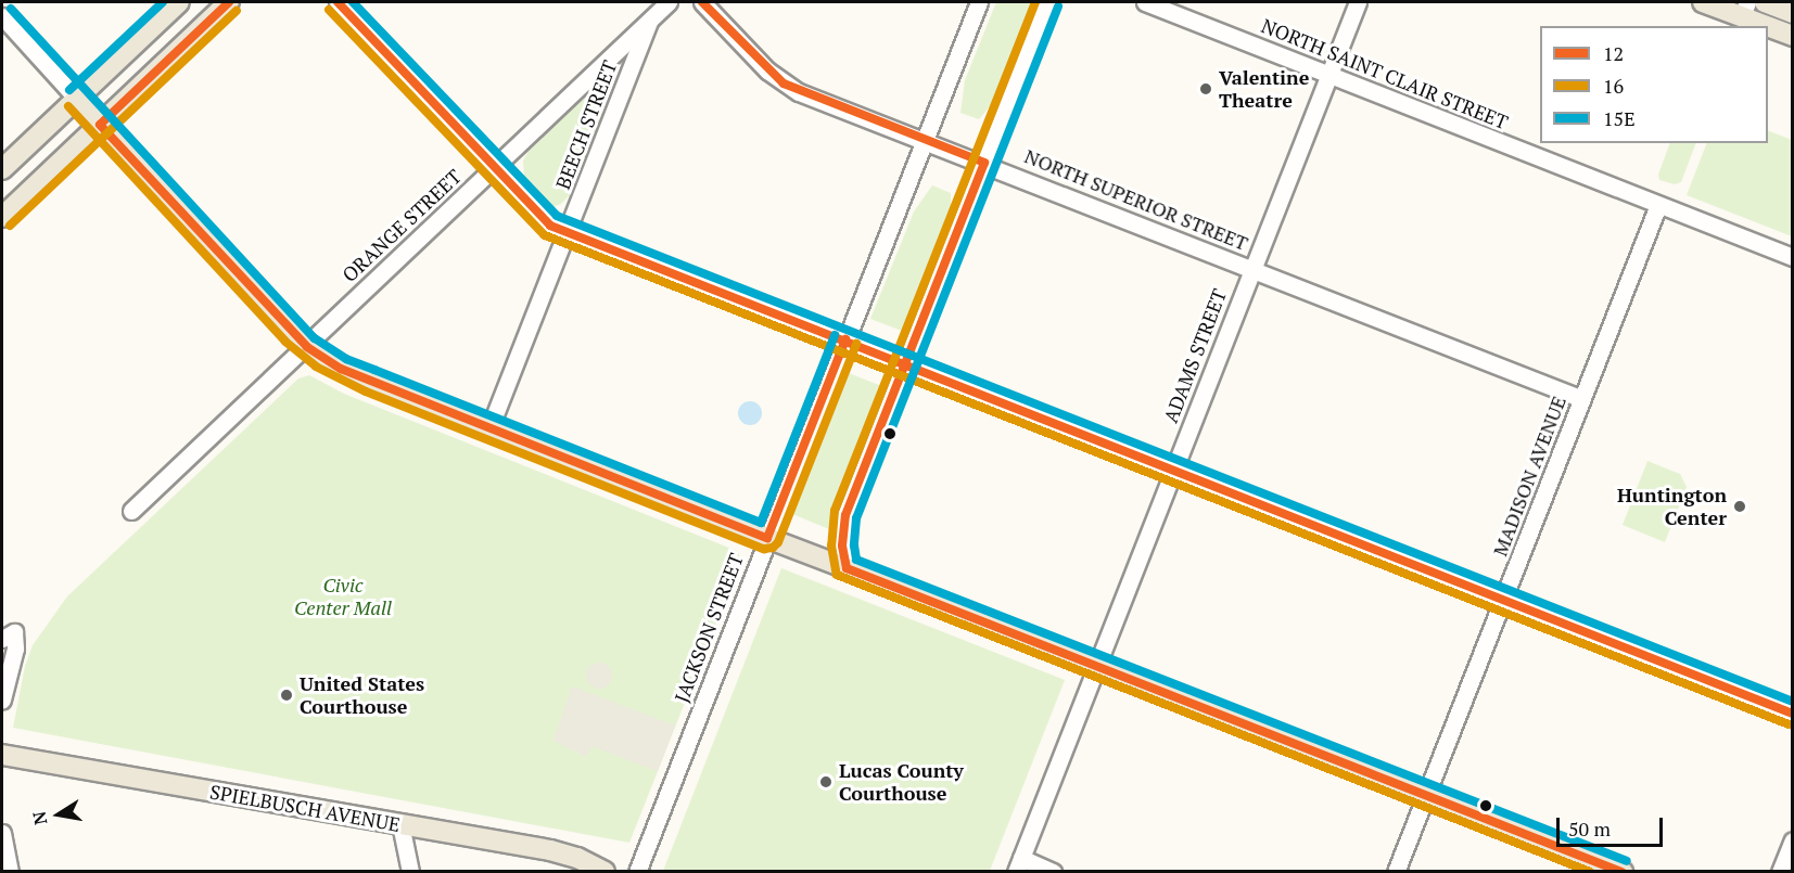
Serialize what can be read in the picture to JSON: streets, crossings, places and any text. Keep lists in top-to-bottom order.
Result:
{
  "streets": {
    "main road": ["SPIELBUSCH AVENUE"],
    "street": [
      "NORTH SAINT CLAIR STREET",
      "BEECH STREET",
      "NORTH SUPERIOR STREET",
      "ORANGE STREET",
      "ADAMS STREET",
      "MADISON AVENUE",
      "JACKSON STREET"
    ]
  },
  "crossings": [
    ["NORTH SAINT CLAIR STREET", "ADAMS STREET"],
    ["NORTH SAINT CLAIR STREET", "MADISON AVENUE"],
    ["BEECH STREET", "ORANGE STREET"],
    ["NORTH SUPERIOR STREET", "ADAMS STREET"],
    ["NORTH SUPERIOR STREET", "MADISON AVENUE"],
    ["NORTH SUPERIOR STREET", "JACKSON STREET"]
  ],
  "parks": ["Civic Center Mall"],
  "places": [
    "Valentine Theatre",
    "Huntington Center",
    "United States Courthouse",
    "Lucas County Courthouse"
  ],
  "lines": ["transit line 12", "transit line 16", "transit line 15E"],
  "legend": ["12", "16", "15E"],
  "scale_bar": "50 m",
  "north": "left"
}
